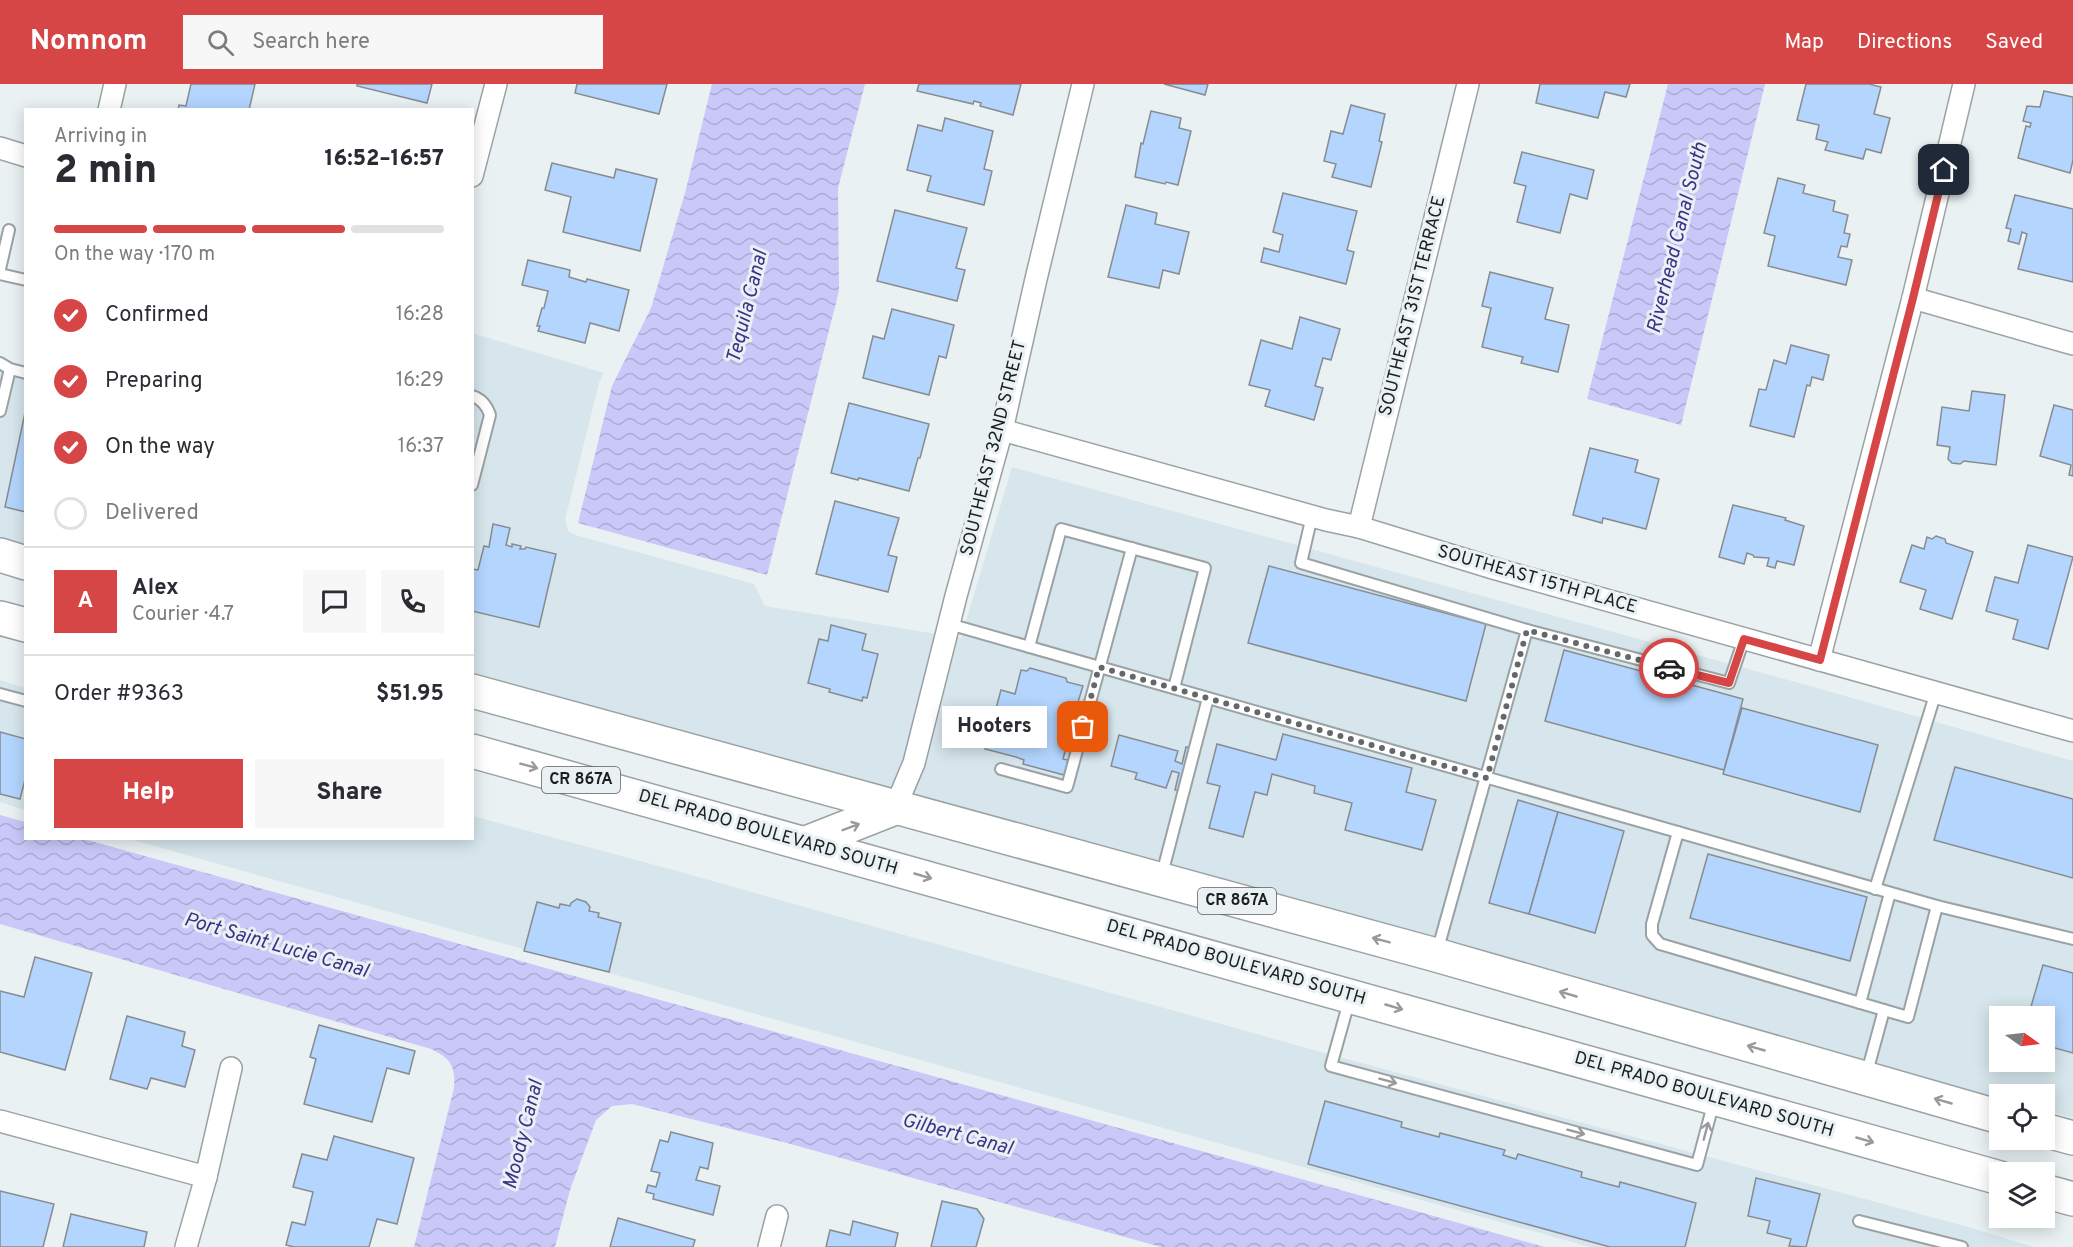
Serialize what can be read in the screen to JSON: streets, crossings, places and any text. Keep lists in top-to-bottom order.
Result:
{
  "streets": {
    "main road": ["CR 867A", "DEL PRADO BOULEVARD SOUTH"],
    "street": ["SOUTHEAST 31ST TERRACE", "SOUTHEAST 32ND STREET", "SOUTHEAST 15TH PLACE"]
  },
  "crossings": [
    ["SOUTHEAST 31ST TERRACE", "SOUTHEAST 15TH PLACE"],
    ["SOUTHEAST 32ND STREET", "SOUTHEAST 15TH PLACE"],
    ["SOUTHEAST 32ND STREET", "CR 867A"]
  ],
  "water": [
    "Riverhead Canal South",
    "Tequila Canal",
    "Port Saint Lucie Canal",
    "Moody Canal",
    "Gilbert Canal"
  ],
  "places": ["Hooters"],
  "north": "right",
  "page": {
    "header": "Nomnom",
    "search": "Search here",
    "nav": ["Map", "Directions", "Saved"],
    "heading": ["2 min", "Arriving in", "16:52–16:57"],
    "panel": [
      "Alex",
      "Courier · 4.7",
      "Order #9363",
      "$51.95"
    ],
    "bar": "On the way · 170 m",
    "list": [
      ["Confirmed", "16:28"],
      ["Preparing", "16:29"],
      ["On the way", "16:37"],
      "Delivered"
    ],
    "round": "A",
    "bubble": "Hooters",
    "buttons": ["Help", "Share"]
  }
}
